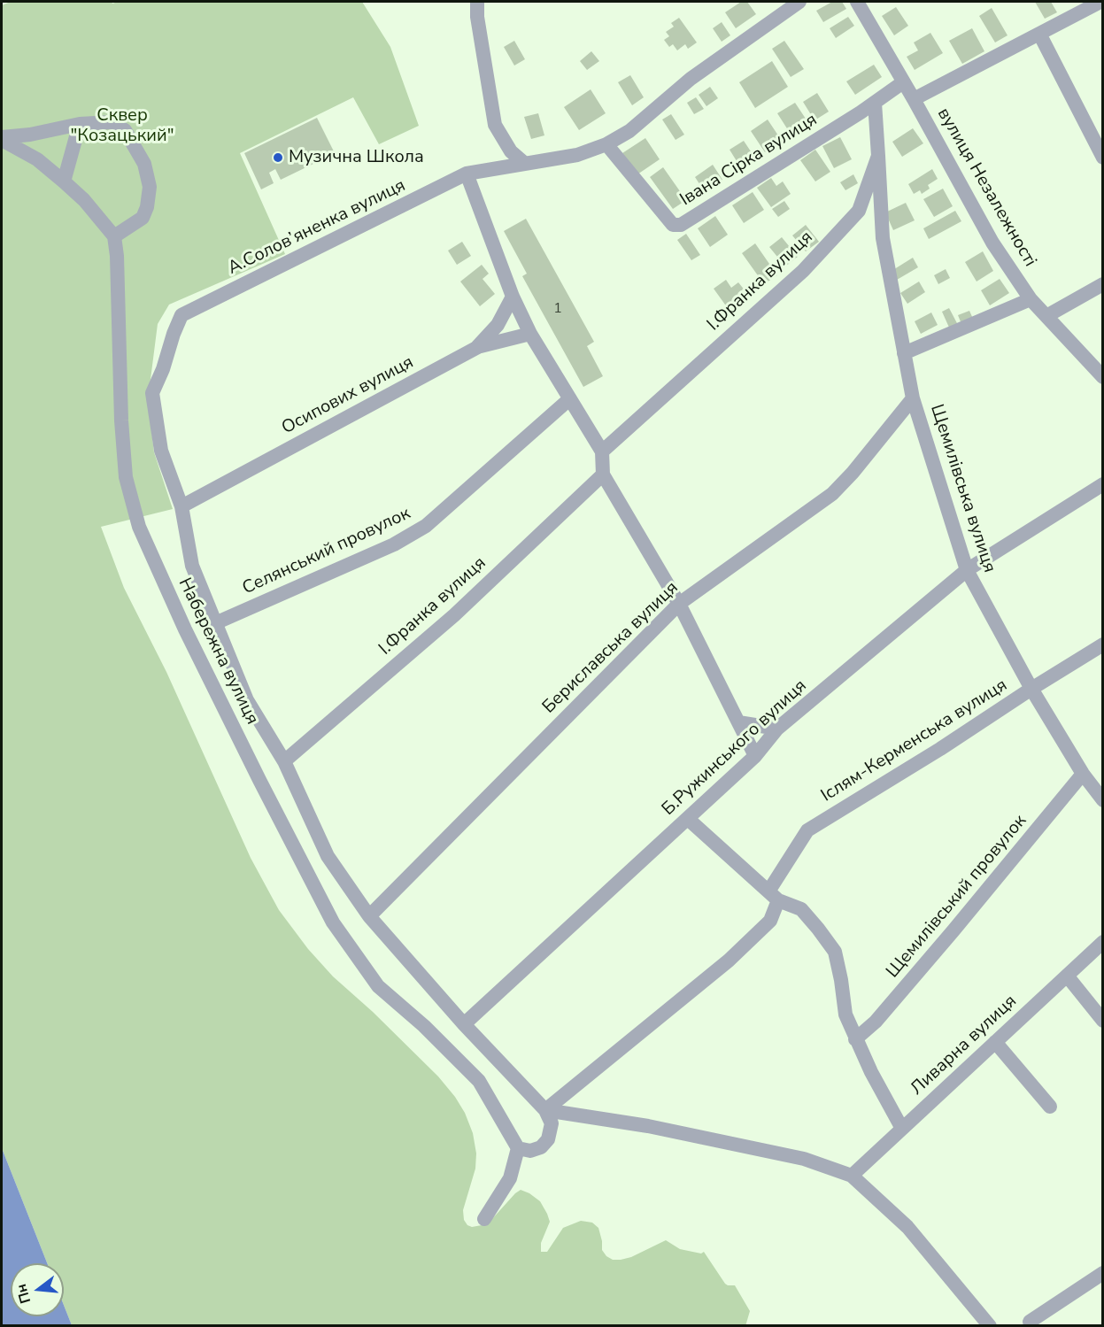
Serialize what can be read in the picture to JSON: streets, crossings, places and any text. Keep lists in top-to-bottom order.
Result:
{
  "streets": {
    "street": [
      "Івана Сірка вулиця",
      "вулиця Незалежності",
      "А.Солов’яненка вулиця",
      "І.Франка вулиця",
      "Осипових вулиця",
      "Щемилівська вулиця",
      "Селянський провулок",
      "Бериславська вулиця",
      "Набережна вулиця",
      "Іслям-Керменська вулиця",
      "Б.Ружинського вулиця",
      "Щемилівський провулок",
      "Ливарна вулиця"
    ]
  },
  "crossings": [
    ["Івана Сірка вулиця", "вулиця Незалежності"],
    ["Івана Сірка вулиця", "А.Солов’яненка вулиця"],
    ["Івана Сірка вулиця", "І.Франка вулиця"],
    ["А.Солов’яненка вулиця", "Осипових вулиця"],
    ["І.Франка вулиця", "Щемилівська вулиця"],
    ["Щемилівська вулиця", "Бериславська вулиця"],
    ["Щемилівська вулиця", "Іслям-Керменська вулиця"],
    ["Щемилівська вулиця", "Б.Ружинського вулиця"],
    ["Щемилівська вулиця", "Щемилівський провулок"]
  ],
  "parks": ["Сквер \"Козацький\""],
  "places": ["Музична Школа"],
  "house_numbers": ["1"],
  "north": "left"
}
